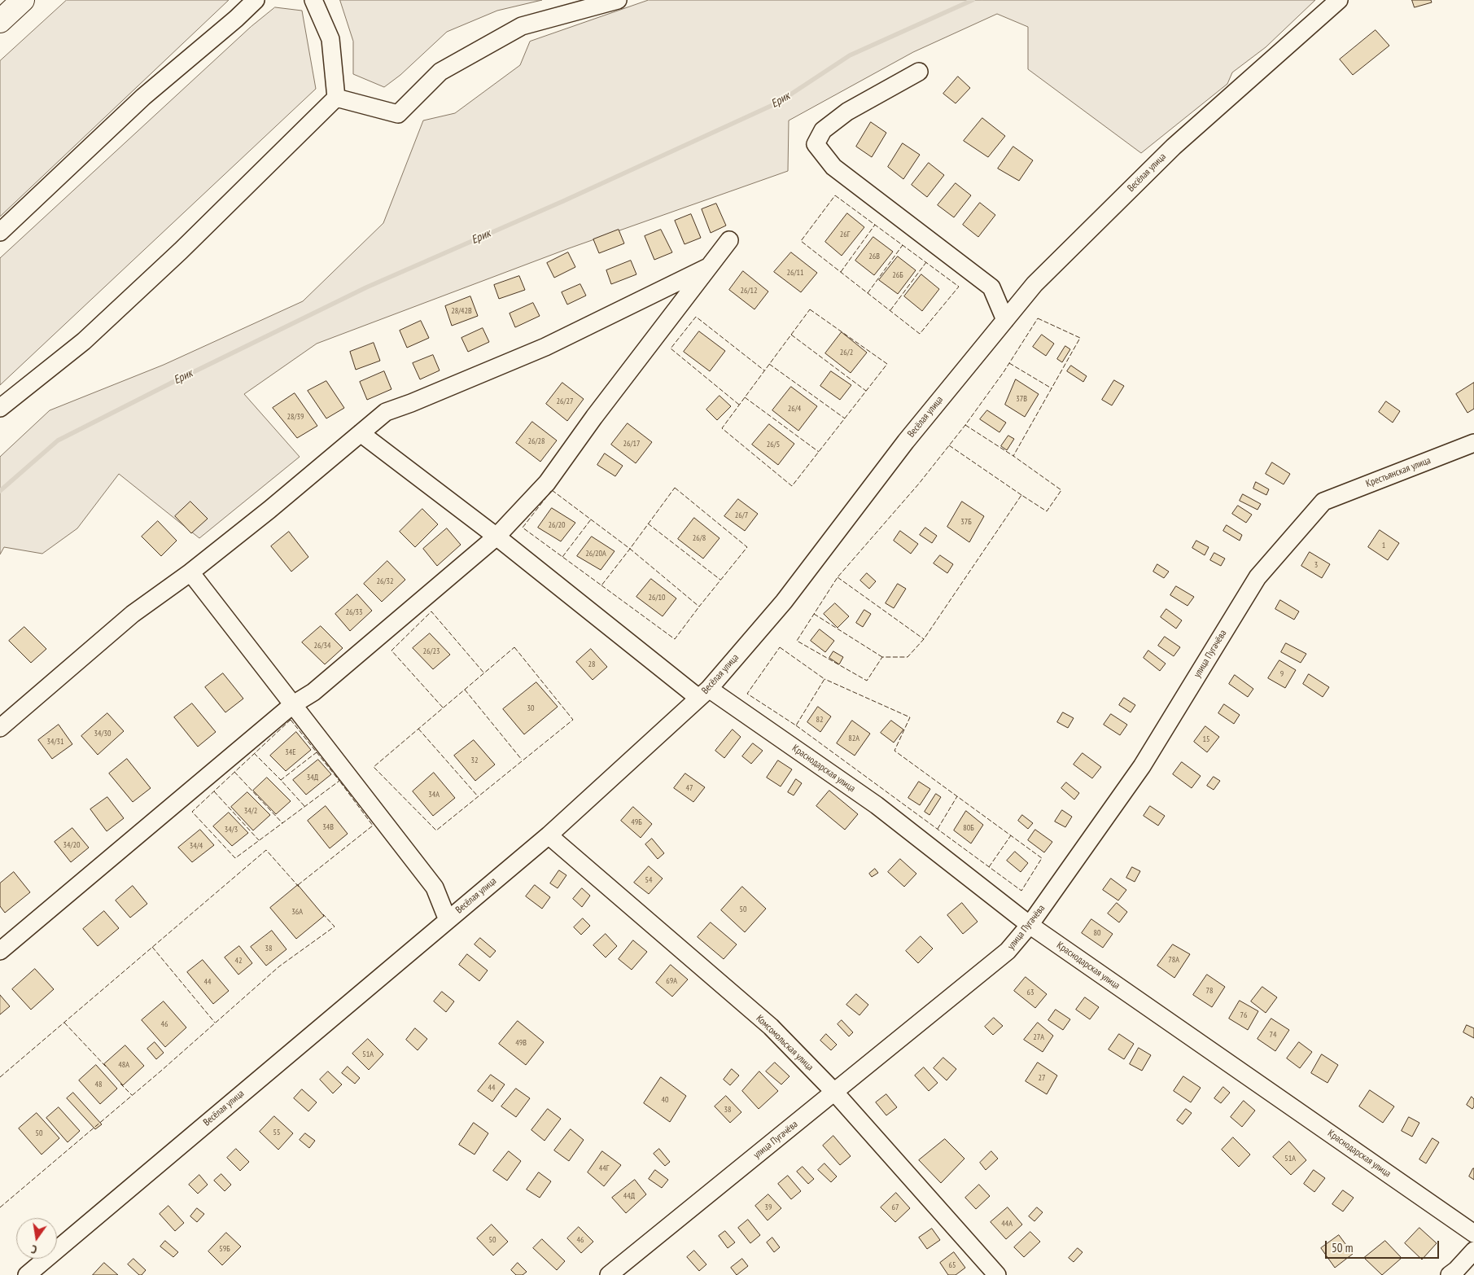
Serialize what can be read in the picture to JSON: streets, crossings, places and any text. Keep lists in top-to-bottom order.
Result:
{
  "streets": {
    "street": [
      "Весёлая улица",
      "Крестьянская улица",
      "улица Пугачёва",
      "Краснодарская улица",
      "Комсомольская улица"
    ]
  },
  "crossings": [
    ["Весёлая улица", "Краснодарская улица"],
    ["Весёлая улица", "Комсомольская улица"],
    ["Крестьянская улица", "улица Пугачёва"],
    ["улица Пугачёва", "Краснодарская улица"],
    ["улица Пугачёва", "Комсомольская улица"]
  ],
  "water": ["Ерик"],
  "house_numbers": [
    "26Г",
    "26В",
    "26/11",
    "26Б",
    "26/12",
    "28/42В",
    "26/2",
    "37В",
    "26/27",
    "26/4",
    "28/39",
    "26/28",
    "26/17",
    "26/5",
    "26/7",
    "37Б",
    "26/20",
    "26/8",
    "1",
    "26/20А",
    "3",
    "26/32",
    "26/10",
    "26/33",
    "26/34",
    "26/23",
    "28",
    "9",
    "30",
    "82",
    "34/30",
    "82А",
    "15",
    "34/31",
    "34Е",
    "32",
    "34Д",
    "47",
    "34А",
    "34/2",
    "49Б",
    "34В",
    "80Б",
    "34/3",
    "34/20",
    "34/4",
    "54",
    "50",
    "36А",
    "80",
    "38",
    "78А",
    "42",
    "69А",
    "44",
    "78",
    "63",
    "76",
    "46",
    "74",
    "27А",
    "49В",
    "51А",
    "48А",
    "27",
    "48",
    "44",
    "40",
    "38",
    "55",
    "50",
    "51А",
    "44Г",
    "44Д",
    "39",
    "67",
    "44А",
    "50",
    "46",
    "59Б",
    "65"
  ],
  "scale_bar": "50 m",
  "north": "bottom"
}
